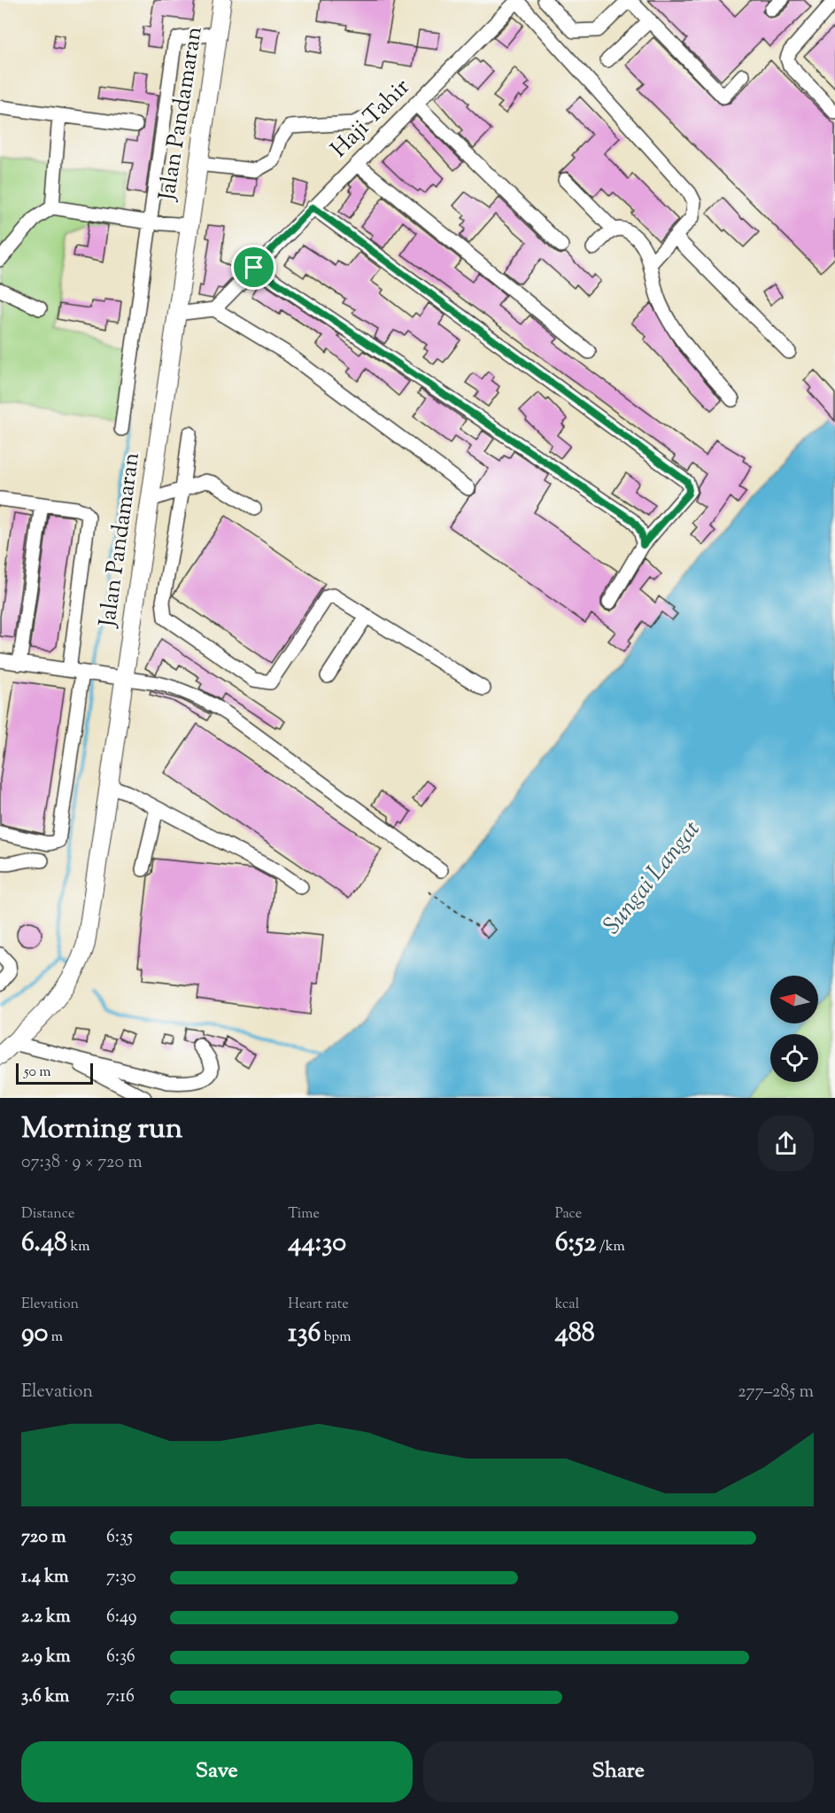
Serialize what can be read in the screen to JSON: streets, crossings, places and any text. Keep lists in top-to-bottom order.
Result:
{
  "streets": {
    "main road": ["Jalan Pandamaran"],
    "street": ["Haji Tahir"]
  },
  "water": ["Sungai Langat"],
  "scale_bar": "50 m",
  "north": "left",
  "page": {
    "scale": "50 m",
    "heading": ["Morning run", "07:38 · 9 × 720 m"],
    "stats": [
      ["Distance", "6.48 km"],
      ["Time", "44:30"],
      ["Pace", "6:52 /km"],
      ["Elevation", "90 m"],
      ["Heart rate", "136 bpm"],
      ["kcal", "488"]
    ],
    "chart": ["Elevation", "277–285 m"],
    "list": [
      {
        "name": "720 m",
        "note": "6:35"
      },
      {
        "name": "1.4 km",
        "note": "7:30"
      },
      {
        "name": "2.2 km",
        "note": "6:49"
      },
      {
        "name": "2.9 km",
        "note": "6:36"
      },
      {
        "name": "3.6 km",
        "note": "7:16"
      }
    ],
    "buttons": ["Save", "Share"]
  }
}
